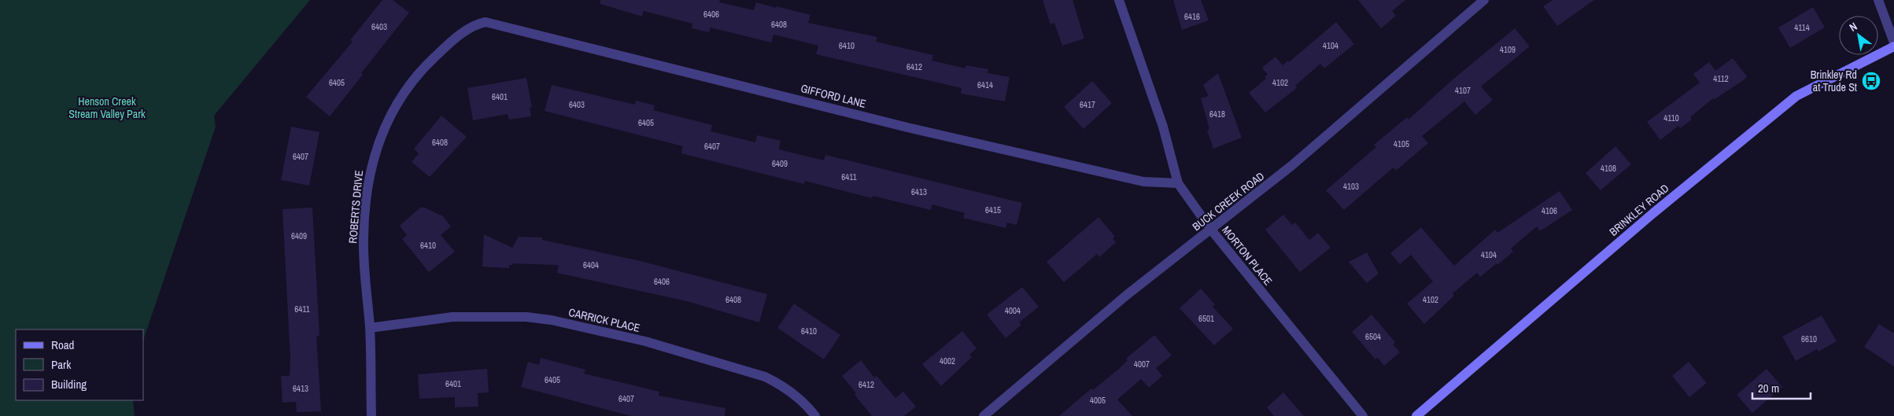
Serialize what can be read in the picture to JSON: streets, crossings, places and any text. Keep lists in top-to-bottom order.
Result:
{
  "streets": {
    "main road": ["BRINKLEY ROAD"],
    "street": [
      "GIFFORD LANE",
      "BUCK CREEK ROAD",
      "ROBERTS DRIVE",
      "MORTON PLACE",
      "CARRICK PLACE"
    ]
  },
  "crossings": [
    ["GIFFORD LANE", "ROBERTS DRIVE"],
    ["GIFFORD LANE", "MORTON PLACE"],
    ["BUCK CREEK ROAD", "MORTON PLACE"],
    ["ROBERTS DRIVE", "CARRICK PLACE"]
  ],
  "parks": ["Henson Creek Stream Valley Park"],
  "places": {
    "bus stop": ["Brinkley Rd at Trude St"]
  },
  "house_numbers": [
    "6406",
    "6416",
    "6408",
    "6403",
    "4114",
    "6410",
    "4104",
    "4109",
    "6412",
    "4112",
    "6405",
    "4102",
    "6414",
    "4107",
    "6401",
    "6403",
    "6417",
    "6418",
    "4110",
    "6405",
    "6408",
    "4105",
    "6407",
    "6407",
    "6409",
    "4108",
    "6411",
    "4103",
    "6413",
    "6415",
    "4106",
    "6409",
    "6410",
    "4104",
    "6404",
    "6406",
    "6408",
    "4102",
    "6411",
    "4004",
    "6501",
    "6410",
    "6504",
    "6610",
    "4002",
    "4007",
    "6405",
    "6401",
    "6412",
    "6413",
    "6407",
    "4005"
  ],
  "legend": ["Road", "Park", "Building"],
  "scale_bar": "20 m",
  "north": "top left"
}
